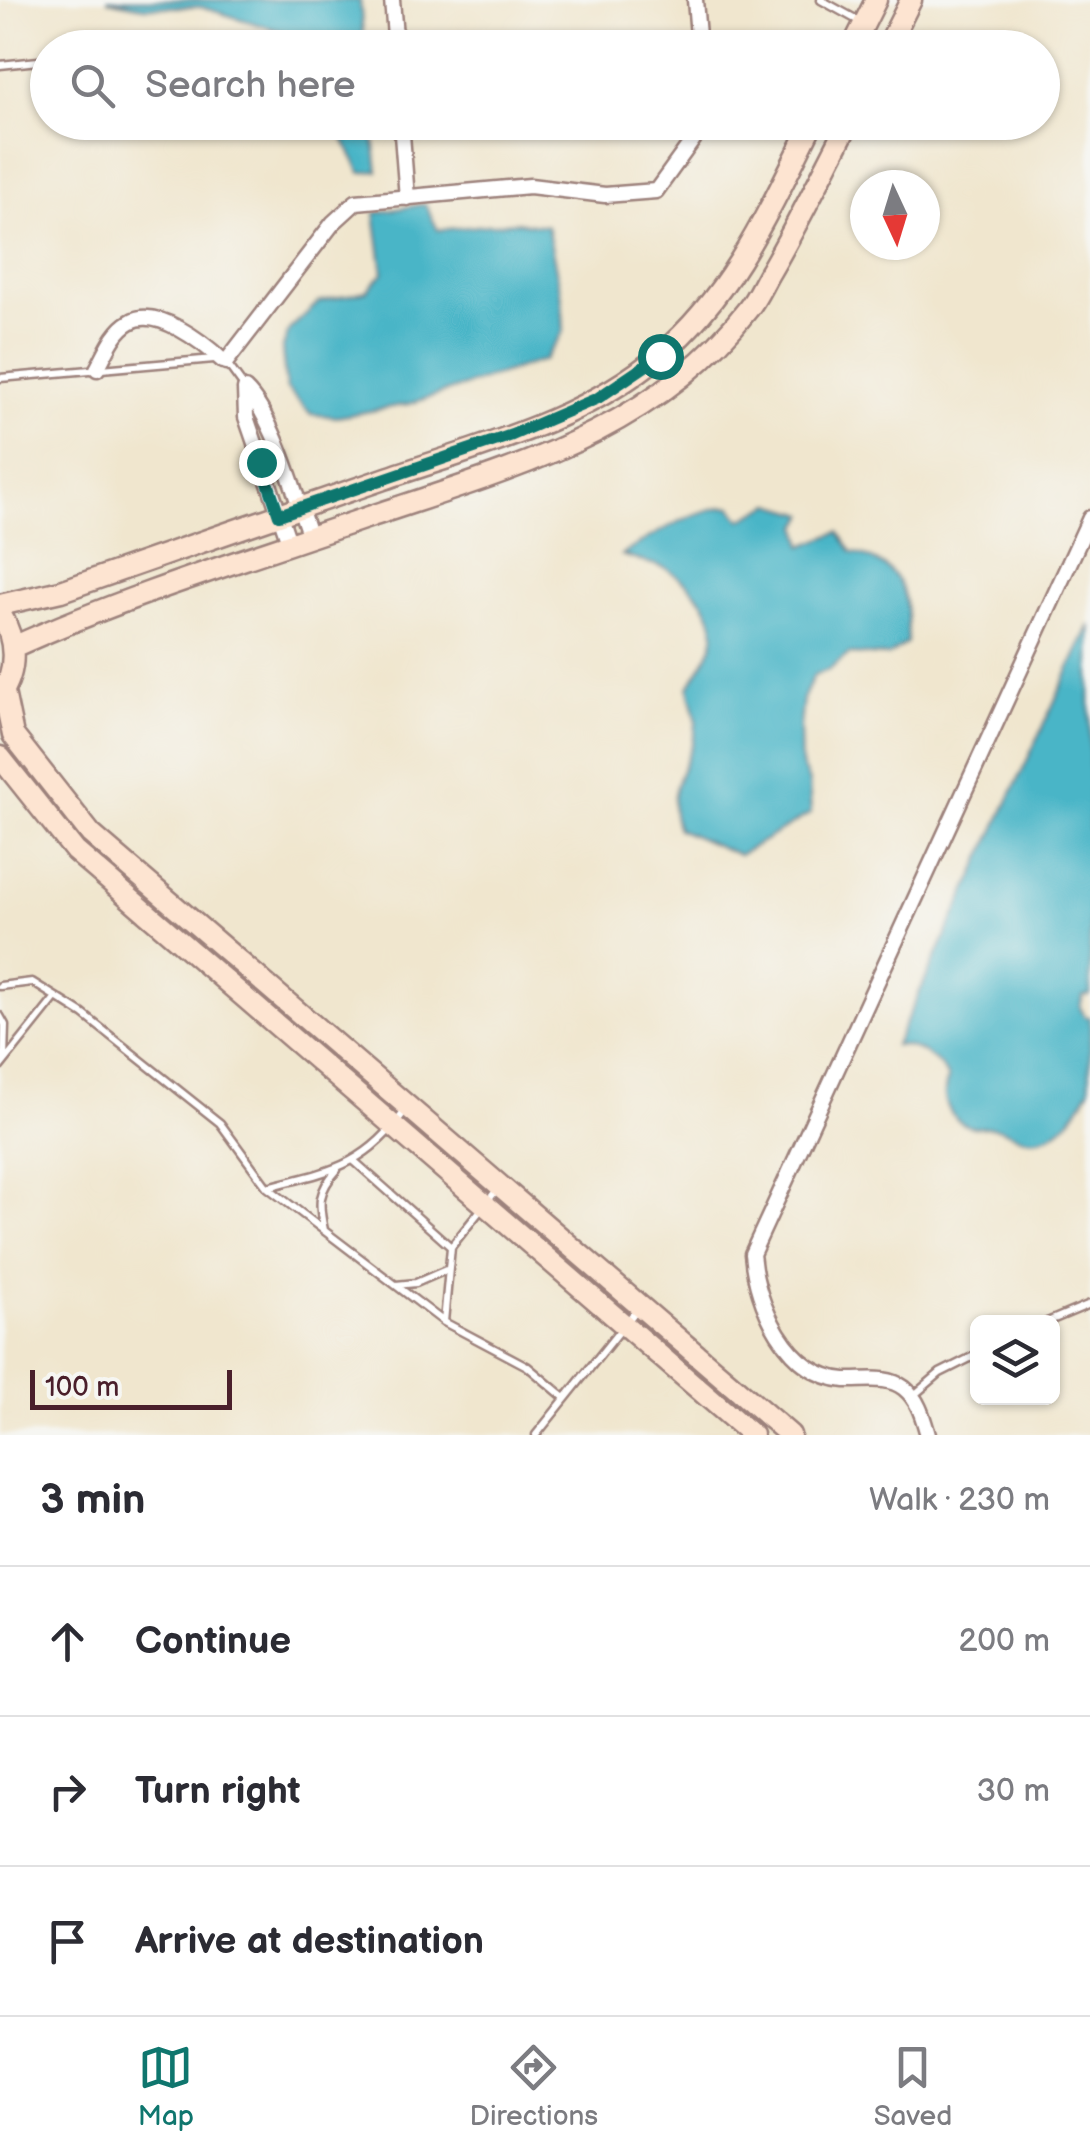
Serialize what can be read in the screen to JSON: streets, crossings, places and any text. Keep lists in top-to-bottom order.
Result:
{
  "scale_bar": "100 m",
  "north": "bottom",
  "page": {
    "search": "Search here",
    "scale": "100 m",
    "heading": ["3 min", "Walk · 230 m"],
    "list": [
      ["Continue", "200 m"],
      ["Turn right", "30 m"],
      "Arrive at destination"
    ],
    "nav": ["Map", "Directions", "Saved"]
  }
}
